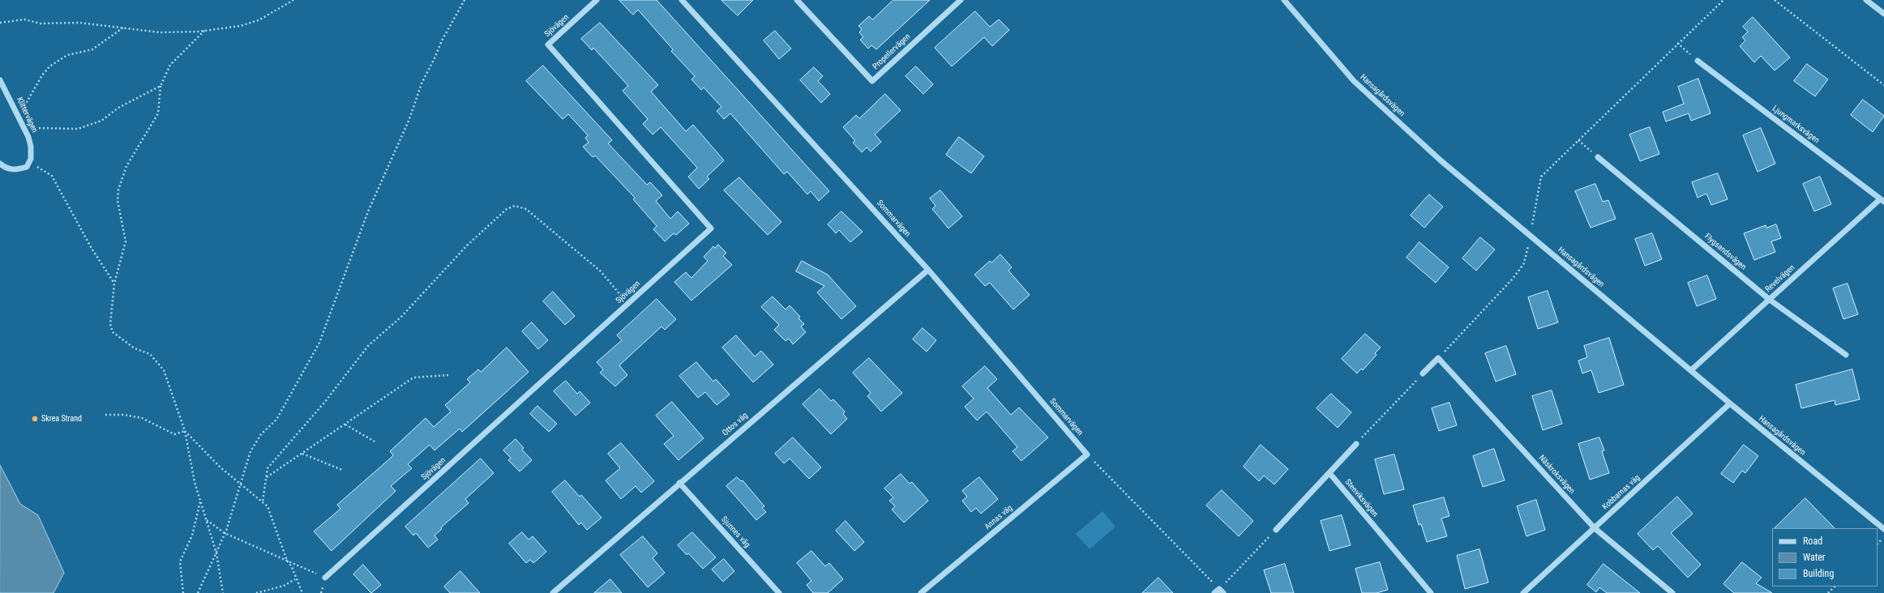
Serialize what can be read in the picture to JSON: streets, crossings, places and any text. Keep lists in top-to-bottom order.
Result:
{
  "streets": {
    "street": [
      "Sjövägen",
      "Propellervägen",
      "Hansagårdsvägen",
      "Klittervägen",
      "Ljungmarksvägen",
      "Sommarvägen",
      "Flygsandsvägen",
      "Revelvägen",
      "Ottos väg",
      "Näskroksvägen",
      "Kobbarnas väg",
      "Stenviksvägen",
      "Annas väg",
      "Sjunnes väg"
    ]
  },
  "crossings": [
    ["Hansagårdsvägen", "Revelvägen"],
    ["Hansagårdsvägen", "Kobbarnas väg"],
    ["Ljungmarksvägen", "Revelvägen"],
    ["Sommarvägen", "Ottos väg"],
    ["Sommarvägen", "Annas väg"],
    ["Flygsandsvägen", "Revelvägen"],
    ["Ottos väg", "Sjunnes väg"],
    ["Näskroksvägen", "Kobbarnas väg"]
  ],
  "places": ["Skrea Strand"],
  "legend": ["Road", "Water", "Building"]
}
